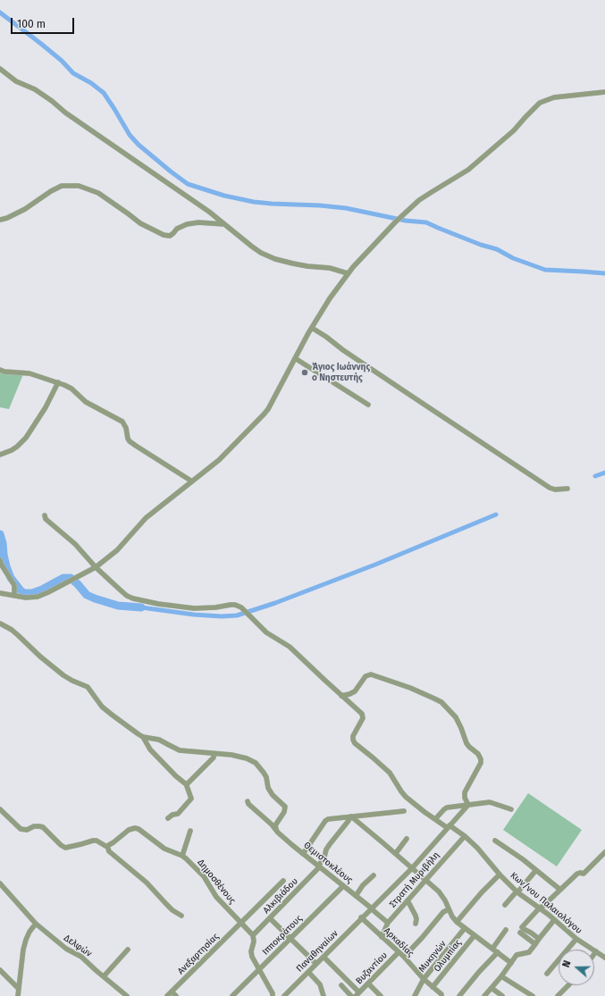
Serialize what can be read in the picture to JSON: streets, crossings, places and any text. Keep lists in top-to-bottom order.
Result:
{
  "streets": {
    "street": [
      "Θεμιστοκλέους",
      "Στρατή Μυριβήλη",
      "Δημοσθένους",
      "Αλκιβιάδου",
      "Κων/νου Παλαιολόγου",
      "Ιπποκράτους",
      "Αρκαδίας",
      "Δελφών",
      "Παναθηναίων",
      "Ανεξαρτησίας",
      "Ολυμπίας",
      "Μυκηνών",
      "Βυζαντίου"
    ]
  },
  "crossings": [
    ["Θεμιστοκλέους", "Στρατή Μυριβήλη"],
    ["Θεμιστοκλέους", "Αλκιβιάδου"],
    ["Θεμιστοκλέους", "Ιπποκράτους"],
    ["Θεμιστοκλέους", "Παναθηναίων"],
    ["Στρατή Μυριβήλη", "Κων/νου Παλαιολόγου"],
    ["Στρατή Μυριβήλη", "Αρκαδίας"],
    ["Δημοσθένους", "Αλκιβιάδου"],
    ["Δημοσθένους", "Ανεξαρτησίας"],
    ["Κων/νου Παλαιολόγου", "Παναθηναίων"],
    ["Αρκαδίας", "Παναθηναίων"],
    ["Αρκαδίας", "Ολυμπίας"],
    ["Αρκαδίας", "Μυκηνών"],
    ["Αρκαδίας", "Βυζαντίου"]
  ],
  "places": ["Άγιος Ιωάννης ο Νηστευτής"],
  "scale_bar": "100 m",
  "north": "left"
}
